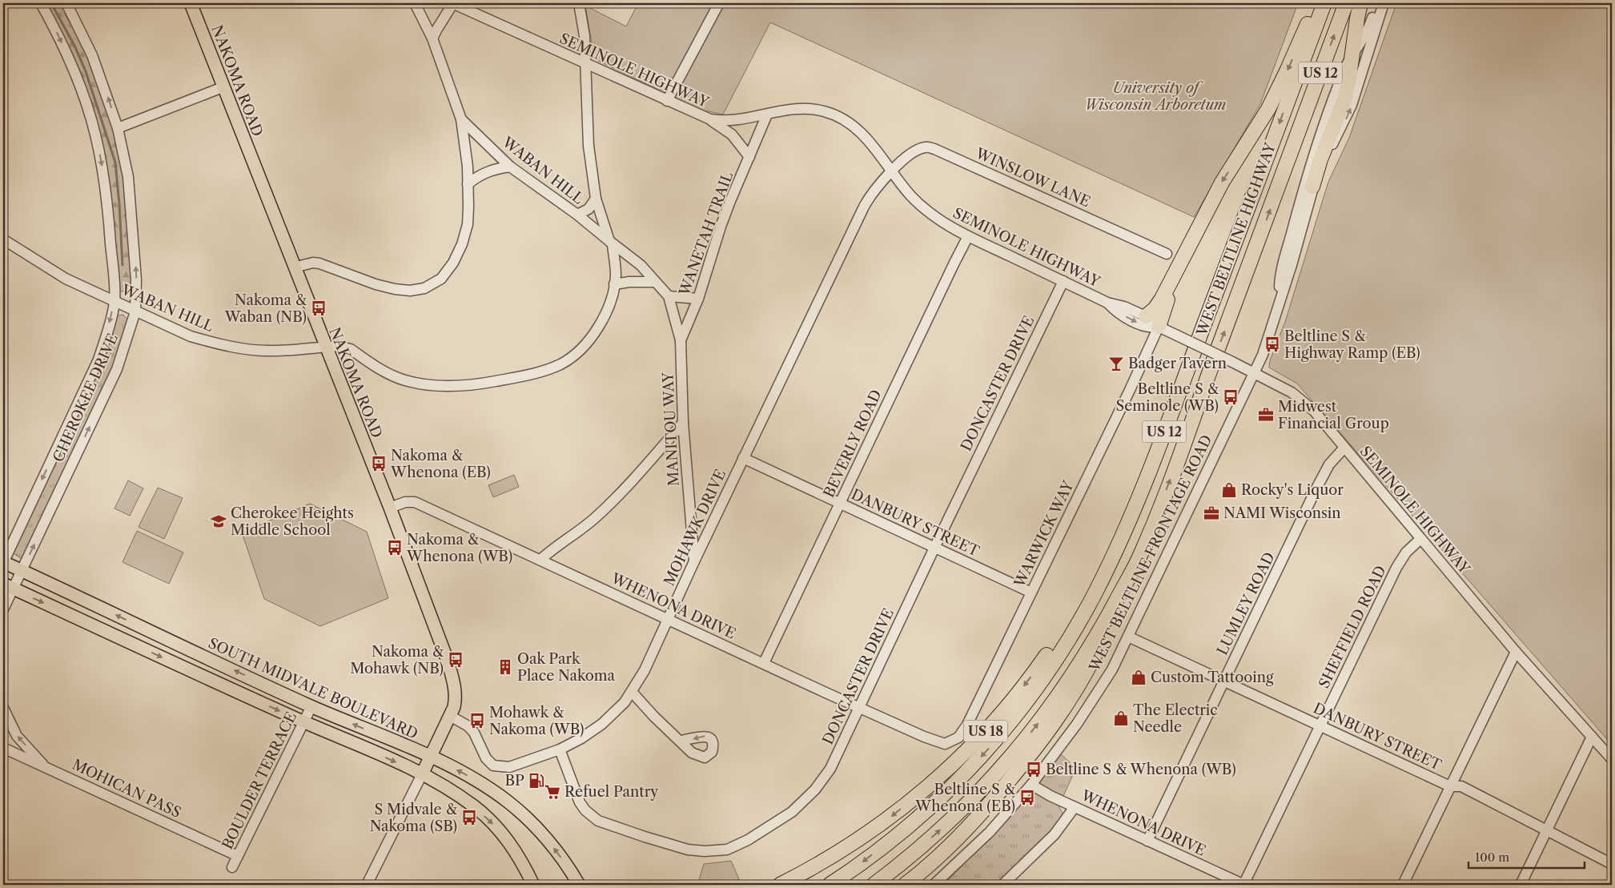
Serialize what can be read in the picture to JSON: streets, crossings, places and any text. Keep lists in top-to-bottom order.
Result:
{
  "streets": {
    "highway": ["US 12", "WEST BELTLINE HIGHWAY", "US 18"],
    "main road": ["NAKOMA ROAD", "SOUTH MIDVALE BOULEVARD"],
    "street": [
      "SEMINOLE HIGHWAY",
      "WABAN HILL",
      "WINSLOW LANE",
      "WANETAH TRAIL",
      "DONCASTER DRIVE",
      "CHEROKEE DRIVE",
      "MANITOU WAY",
      "BEVERLY ROAD",
      "DANBURY STREET",
      "MOHAWK DRIVE",
      "WARWICK WAY",
      "WEST BELTLINE FRONTAGE ROAD",
      "LUMLEY ROAD",
      "WHENONA DRIVE",
      "SHEFFIELD ROAD",
      "BOULDER TERRACE",
      "MOHICAN PASS"
    ]
  },
  "crossings": [
    ["SEMINOLE HIGHWAY", "WINSLOW LANE"],
    ["SEMINOLE HIGHWAY", "WANETAH TRAIL"],
    ["SEMINOLE HIGHWAY", "DONCASTER DRIVE"],
    ["SEMINOLE HIGHWAY", "BEVERLY ROAD"],
    ["SEMINOLE HIGHWAY", "MOHAWK DRIVE"],
    ["SEMINOLE HIGHWAY", "WARWICK WAY"],
    ["SEMINOLE HIGHWAY", "WEST BELTLINE FRONTAGE ROAD"],
    ["SEMINOLE HIGHWAY", "LUMLEY ROAD"],
    ["SEMINOLE HIGHWAY", "SHEFFIELD ROAD"],
    ["NAKOMA ROAD", "WABAN HILL"],
    ["NAKOMA ROAD", "MOHAWK DRIVE"],
    ["NAKOMA ROAD", "WHENONA DRIVE"],
    ["NAKOMA ROAD", "SOUTH MIDVALE BOULEVARD"],
    ["WABAN HILL", "CHEROKEE DRIVE"],
    ["WABAN HILL", "MANITOU WAY"],
    ["WINSLOW LANE", "MOHAWK DRIVE"],
    ["WANETAH TRAIL", "MANITOU WAY"],
    ["WEST BELTLINE HIGHWAY", "US 18"],
    ["DONCASTER DRIVE", "DANBURY STREET"],
    ["DONCASTER DRIVE", "MOHAWK DRIVE"],
    ["DONCASTER DRIVE", "WHENONA DRIVE"],
    ["CHEROKEE DRIVE", "SOUTH MIDVALE BOULEVARD"],
    ["MANITOU WAY", "MOHAWK DRIVE"],
    ["BEVERLY ROAD", "DANBURY STREET"],
    ["BEVERLY ROAD", "WHENONA DRIVE"],
    ["DANBURY STREET", "MOHAWK DRIVE"],
    ["DANBURY STREET", "WARWICK WAY"],
    ["DANBURY STREET", "WEST BELTLINE FRONTAGE ROAD"],
    ["DANBURY STREET", "LUMLEY ROAD"],
    ["DANBURY STREET", "SHEFFIELD ROAD"],
    ["MOHAWK DRIVE", "WHENONA DRIVE"],
    ["WARWICK WAY", "WHENONA DRIVE"],
    ["WEST BELTLINE FRONTAGE ROAD", "WHENONA DRIVE"],
    ["LUMLEY ROAD", "WHENONA DRIVE"],
    ["WHENONA DRIVE", "SHEFFIELD ROAD"],
    ["SOUTH MIDVALE BOULEVARD", "BOULDER TERRACE"],
    ["BOULDER TERRACE", "MOHICAN PASS"]
  ],
  "parks": ["University of Wisconsin Arboretum"],
  "places": {
    "bus stop": [
      "Nakoma & Waban (NB)",
      "Beltline S & Highway Ramp (EB)",
      "Beltline S & Seminole (WB)",
      "Nakoma & Whenona (EB)",
      "Nakoma & Whenona (WB)",
      "Nakoma & Mohawk (NB)",
      "Mohawk & Nakoma (WB)",
      "Beltline S & Whenona (WB)",
      "Beltline S & Whenona (EB)",
      "S Midvale & Nakoma (SB)"
    ],
    "bar": ["Badger Tavern"],
    "office": ["Midwest Financial Group", "NAMI Wisconsin"],
    "shop": ["Rocky's Liquor", "Custom Tattooing", "The Electric Needle"],
    "school or university": ["Cherokee Heights Middle School"],
    "building": ["Oak Park Place Nakoma"],
    "fuel station": ["BP"],
    "supermarket": ["Refuel Pantry"]
  },
  "scale_bar": "100 m"
}
